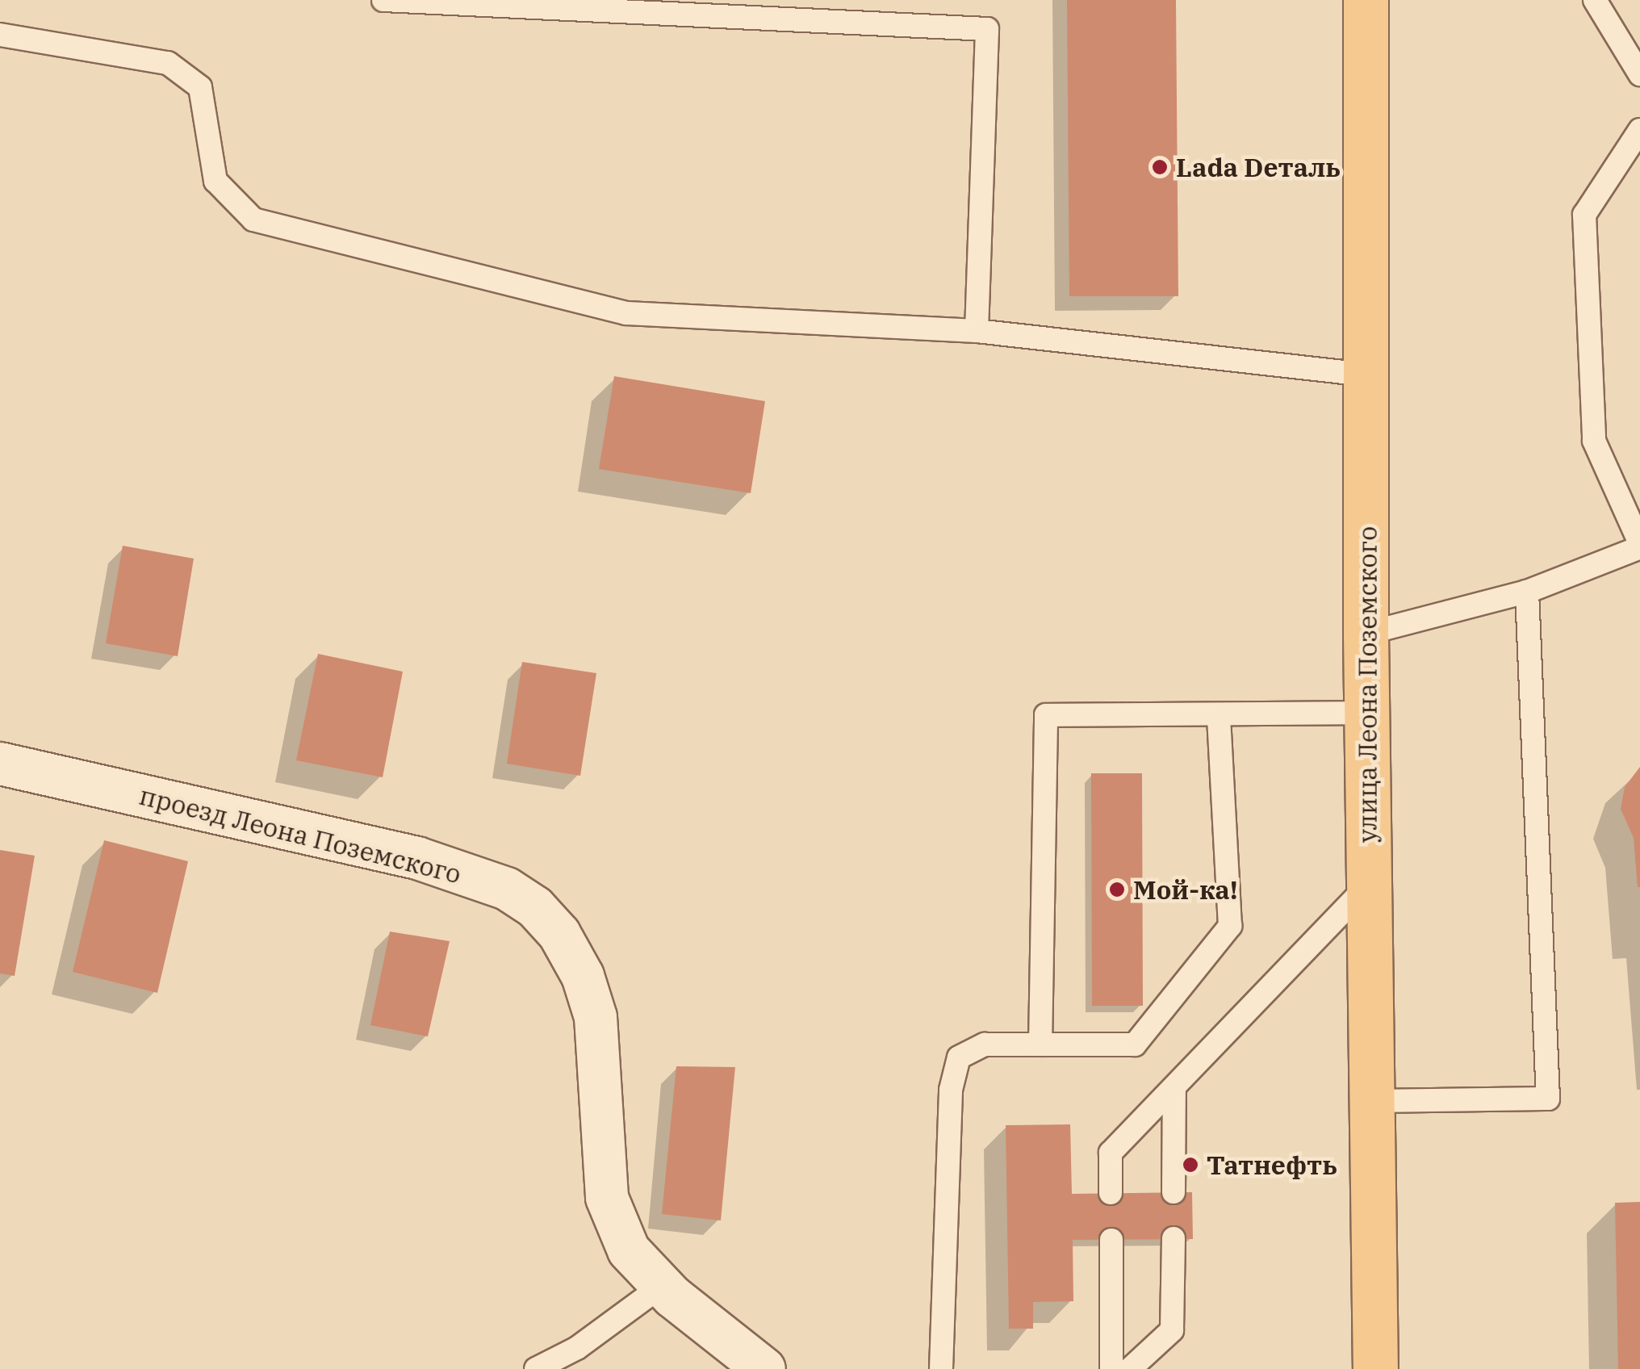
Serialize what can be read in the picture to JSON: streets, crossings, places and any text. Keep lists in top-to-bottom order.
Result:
{
  "streets": {
    "main road": ["улица Леона Поземского"],
    "street": ["проезд Леона Поземского"]
  },
  "places": ["Lada Dеталь", "Мой-ка!", "Татнефть"]
}
